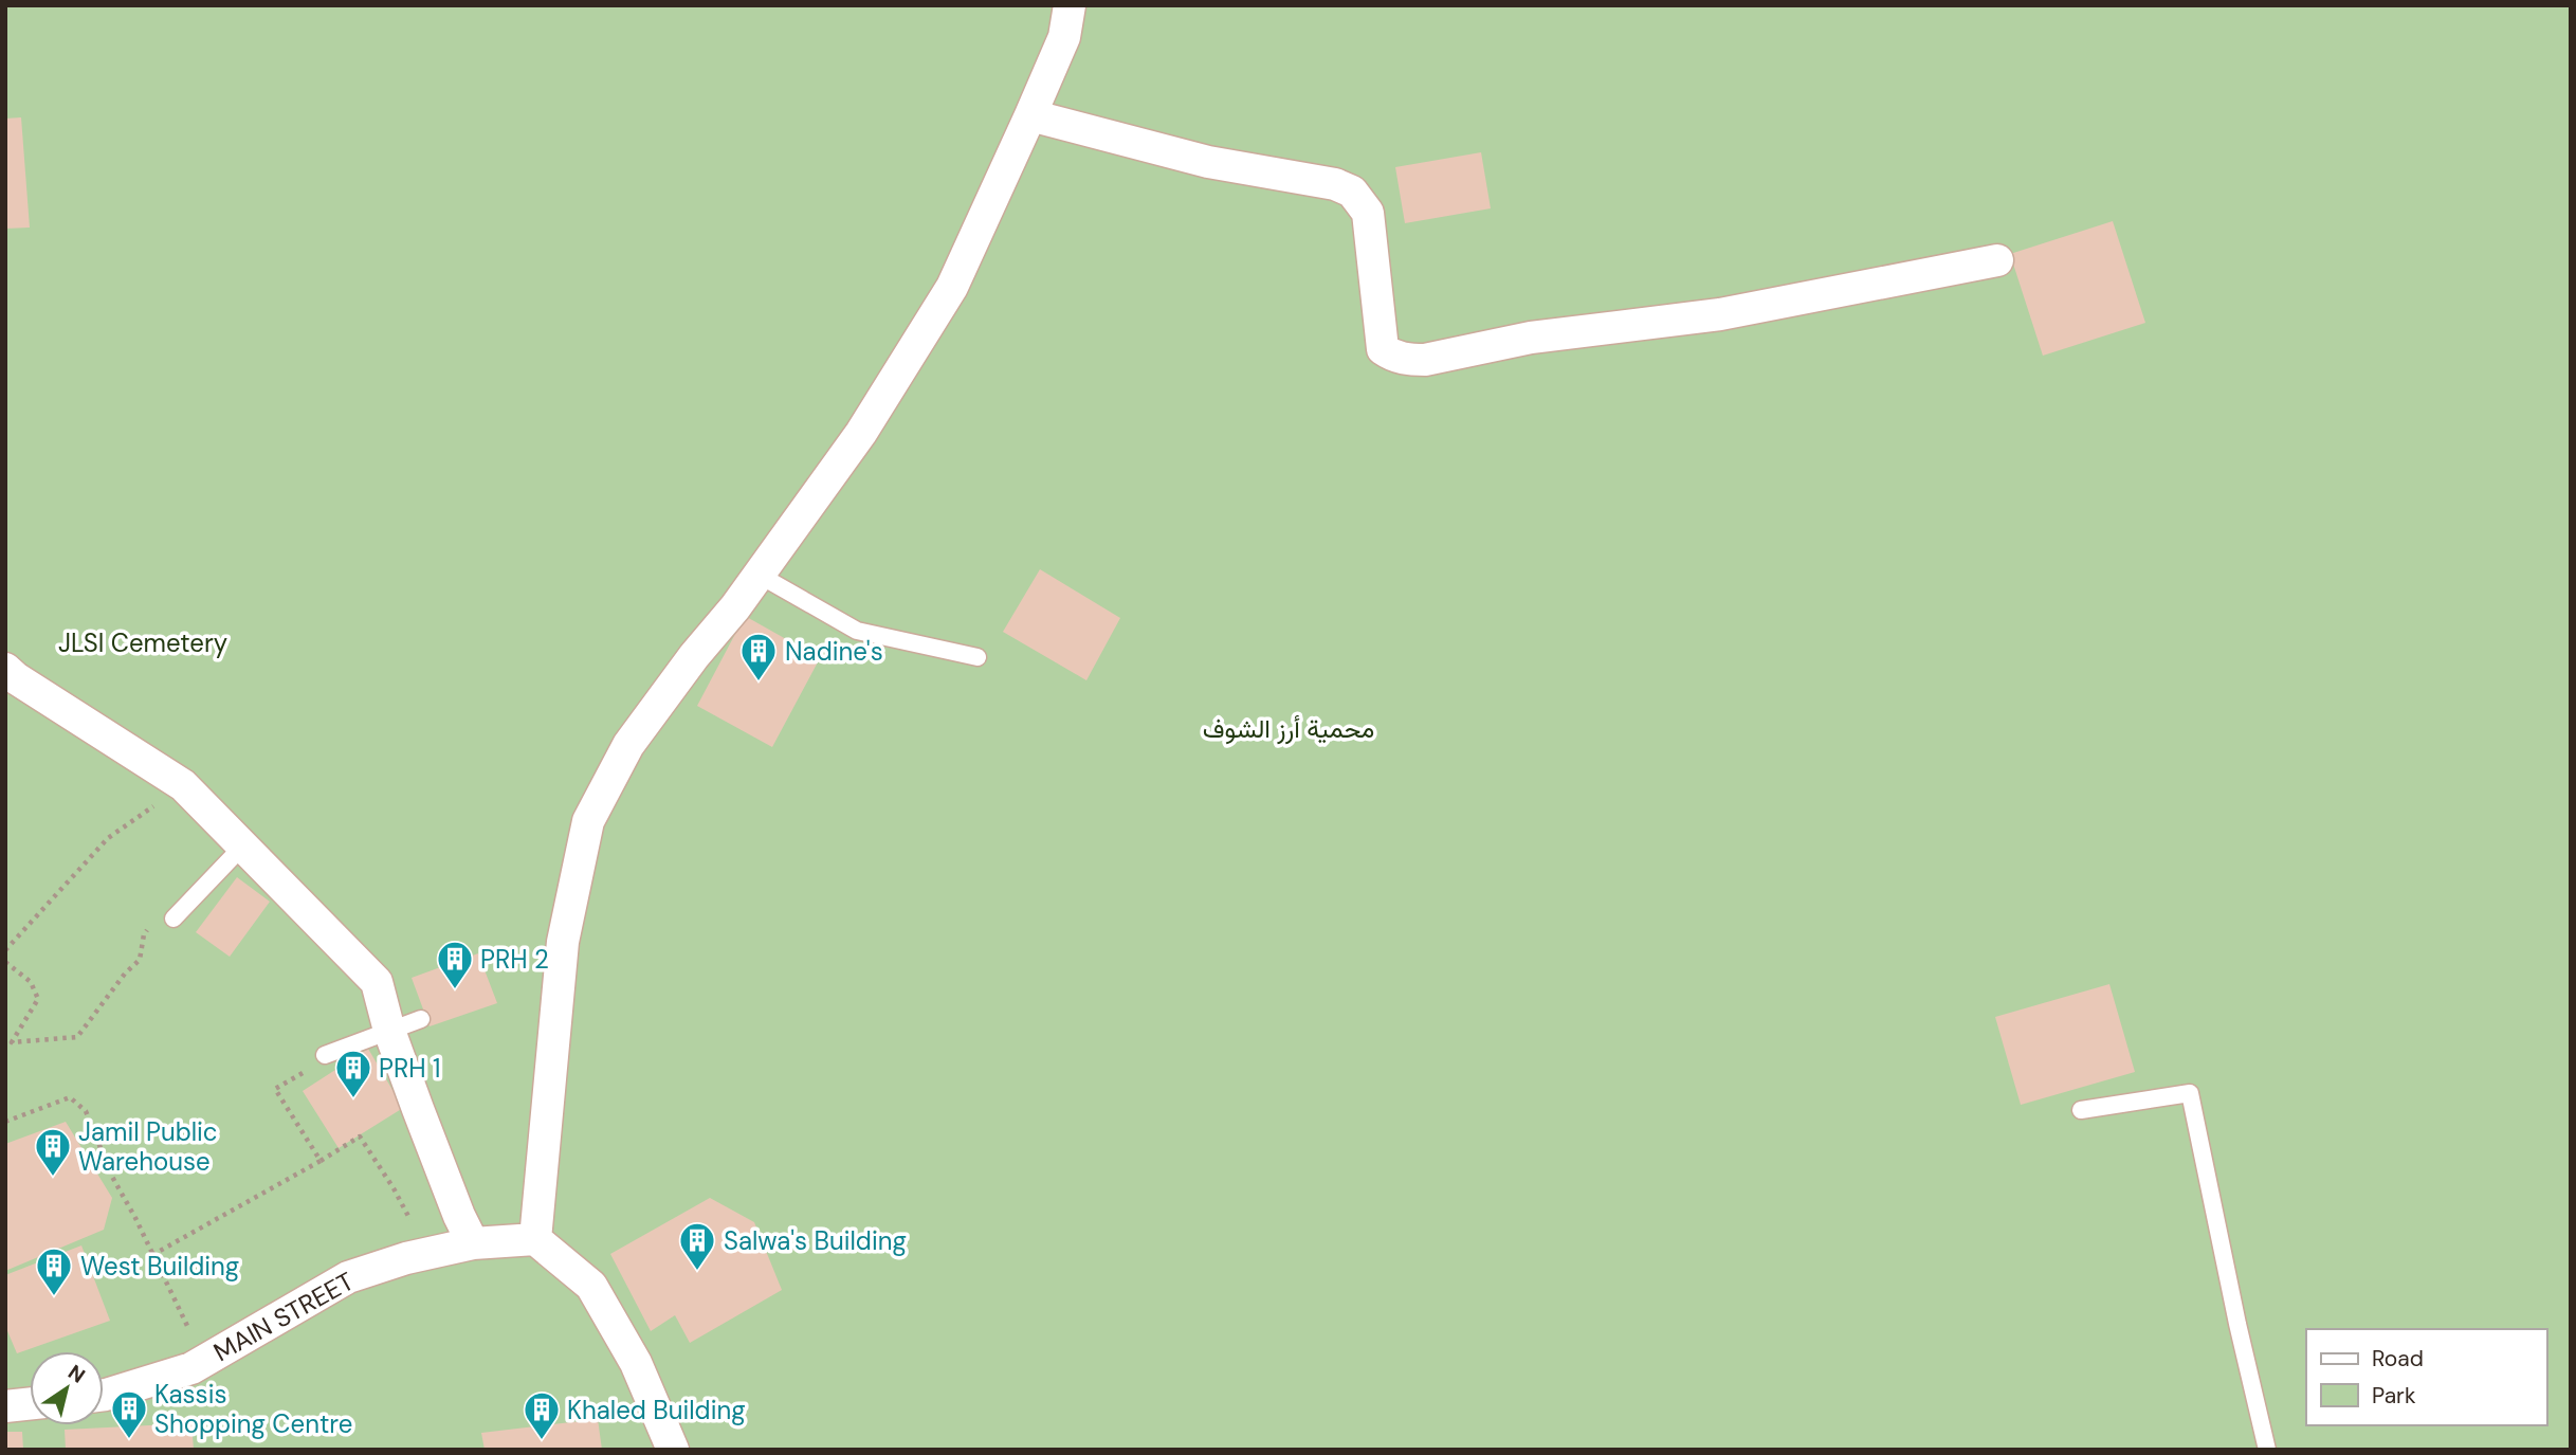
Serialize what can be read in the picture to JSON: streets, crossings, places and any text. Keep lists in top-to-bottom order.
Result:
{
  "streets": {
    "street": ["MAIN STREET"]
  },
  "parks": ["JLSI Cemetery", "محمية أرز الشوف"],
  "places": {
    "building": [
      "Nadine's",
      "PRH 2",
      "PRH 1",
      "Jamil Public Warehouse",
      "Salwa's Building",
      "West Building",
      "Kassis Shopping Centre",
      "Khaled Building"
    ]
  },
  "legend": ["Road", "Park"],
  "north": "top right"
}
